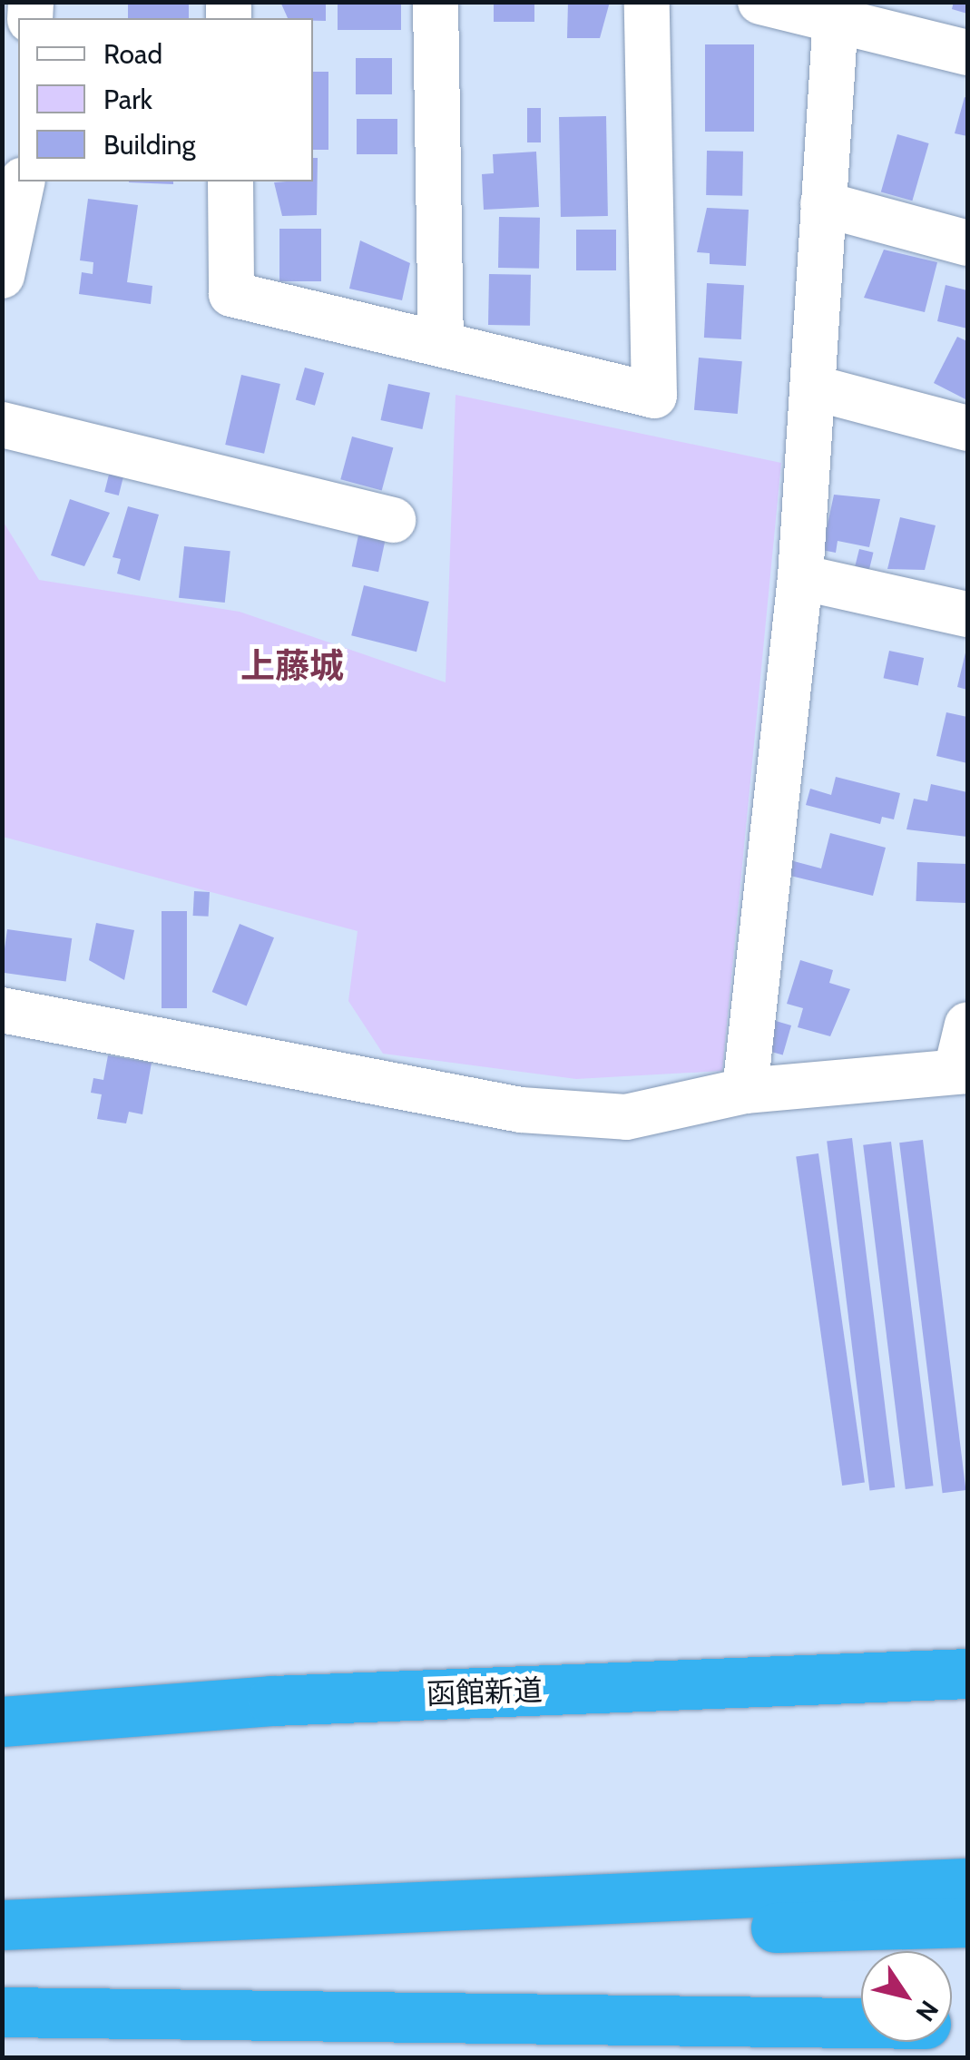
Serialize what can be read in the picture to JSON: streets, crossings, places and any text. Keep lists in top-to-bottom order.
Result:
{
  "streets": {
    "highway": ["函館新道"]
  },
  "districts": ["上藤城"],
  "legend": ["Road", "Park", "Building"],
  "north": "bottom right"
}
